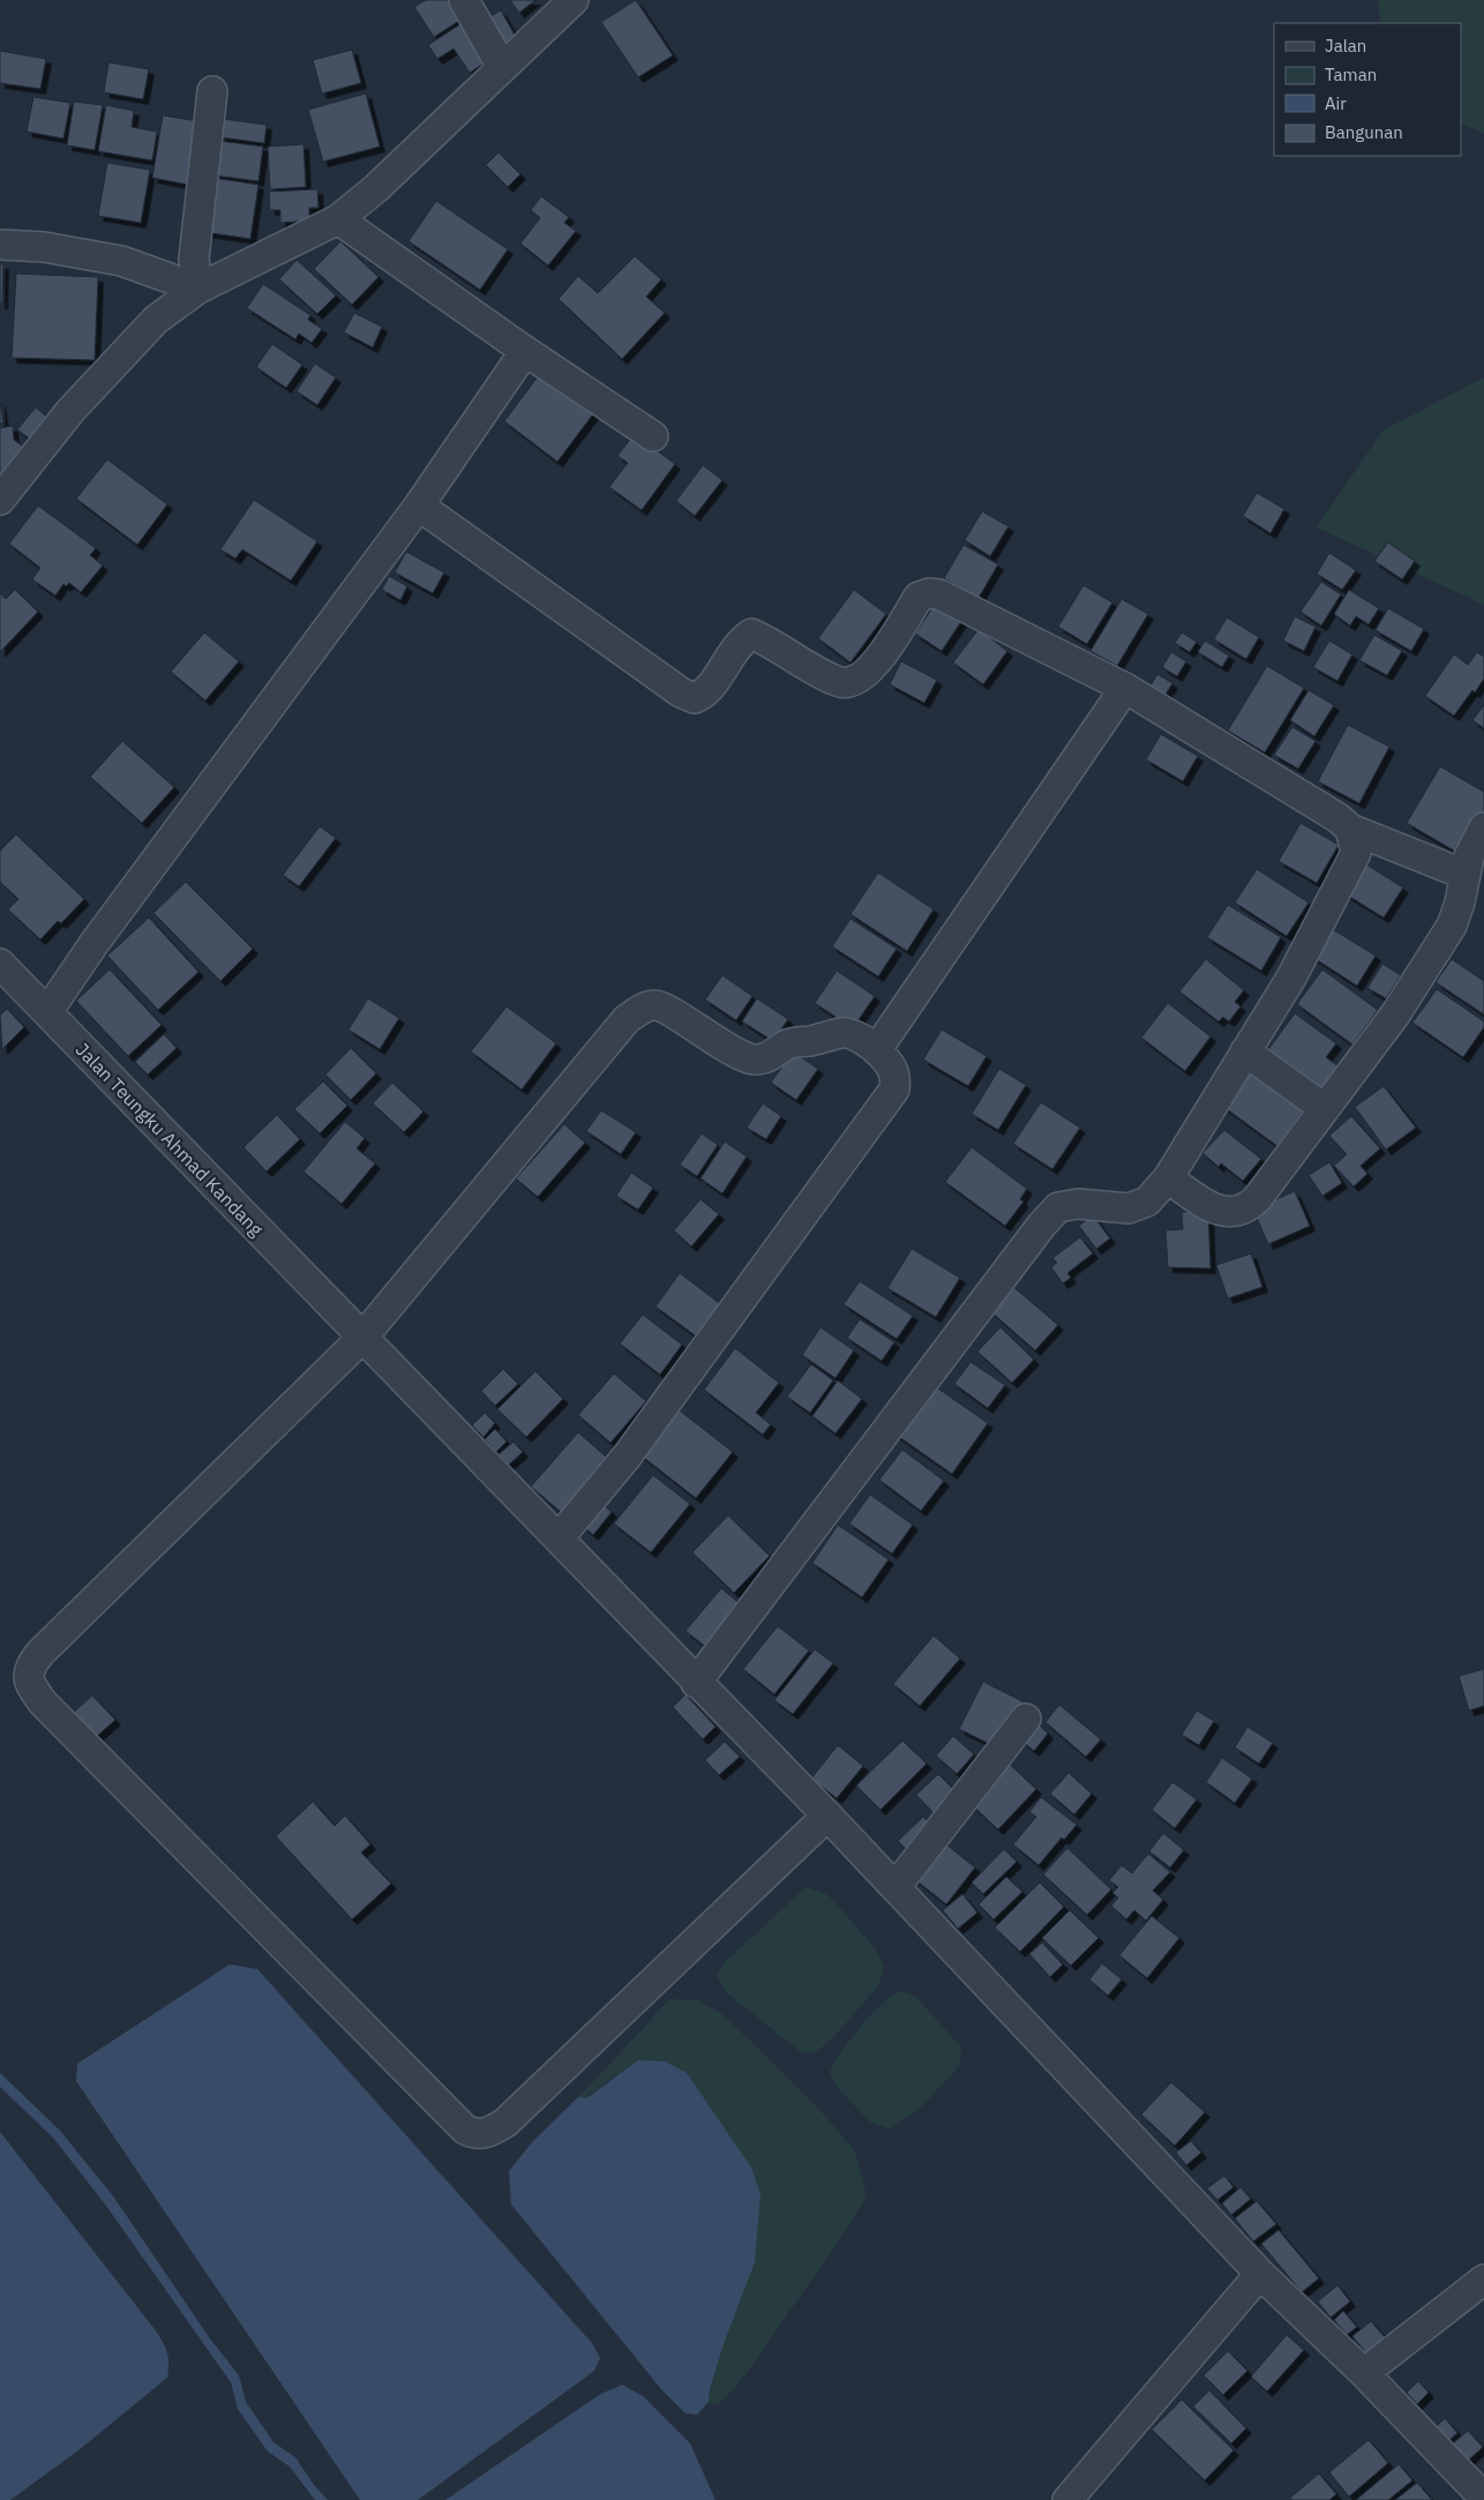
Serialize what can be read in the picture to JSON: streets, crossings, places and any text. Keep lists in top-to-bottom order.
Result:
{
  "streets": {
    "street": ["Jalan Teungku Ahmad Kandang"]
  },
  "legend": [
    "Jalan",
    "Taman",
    "Air",
    "Bangunan"
  ]
}
